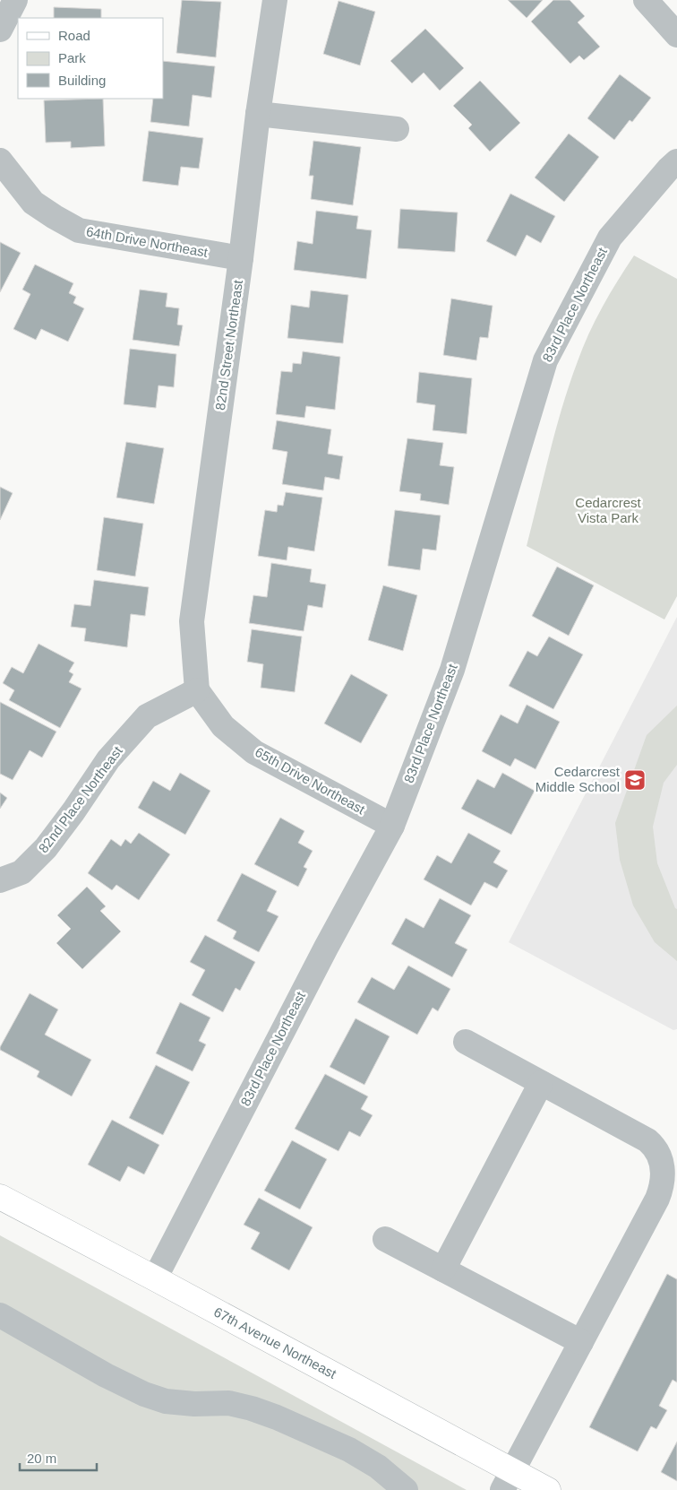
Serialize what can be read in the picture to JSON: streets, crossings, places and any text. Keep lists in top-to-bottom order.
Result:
{
  "streets": {
    "main road": ["67th Avenue Northeast"],
    "street": [
      "64th Drive Northeast",
      "83rd Place Northeast",
      "82nd Street Northeast",
      "65th Drive Northeast",
      "82nd Place Northeast"
    ]
  },
  "crossings": [
    ["64th Drive Northeast", "82nd Street Northeast"],
    ["83rd Place Northeast", "65th Drive Northeast"],
    ["83rd Place Northeast", "67th Avenue Northeast"],
    ["82nd Street Northeast", "65th Drive Northeast"],
    ["82nd Street Northeast", "82nd Place Northeast"],
    ["65th Drive Northeast", "82nd Place Northeast"]
  ],
  "parks": ["Cedarcrest Vista Park"],
  "places": {
    "school or university": ["Cedarcrest Middle School"]
  },
  "legend": ["Road", "Park", "Building"],
  "scale_bar": "20 m"
}
